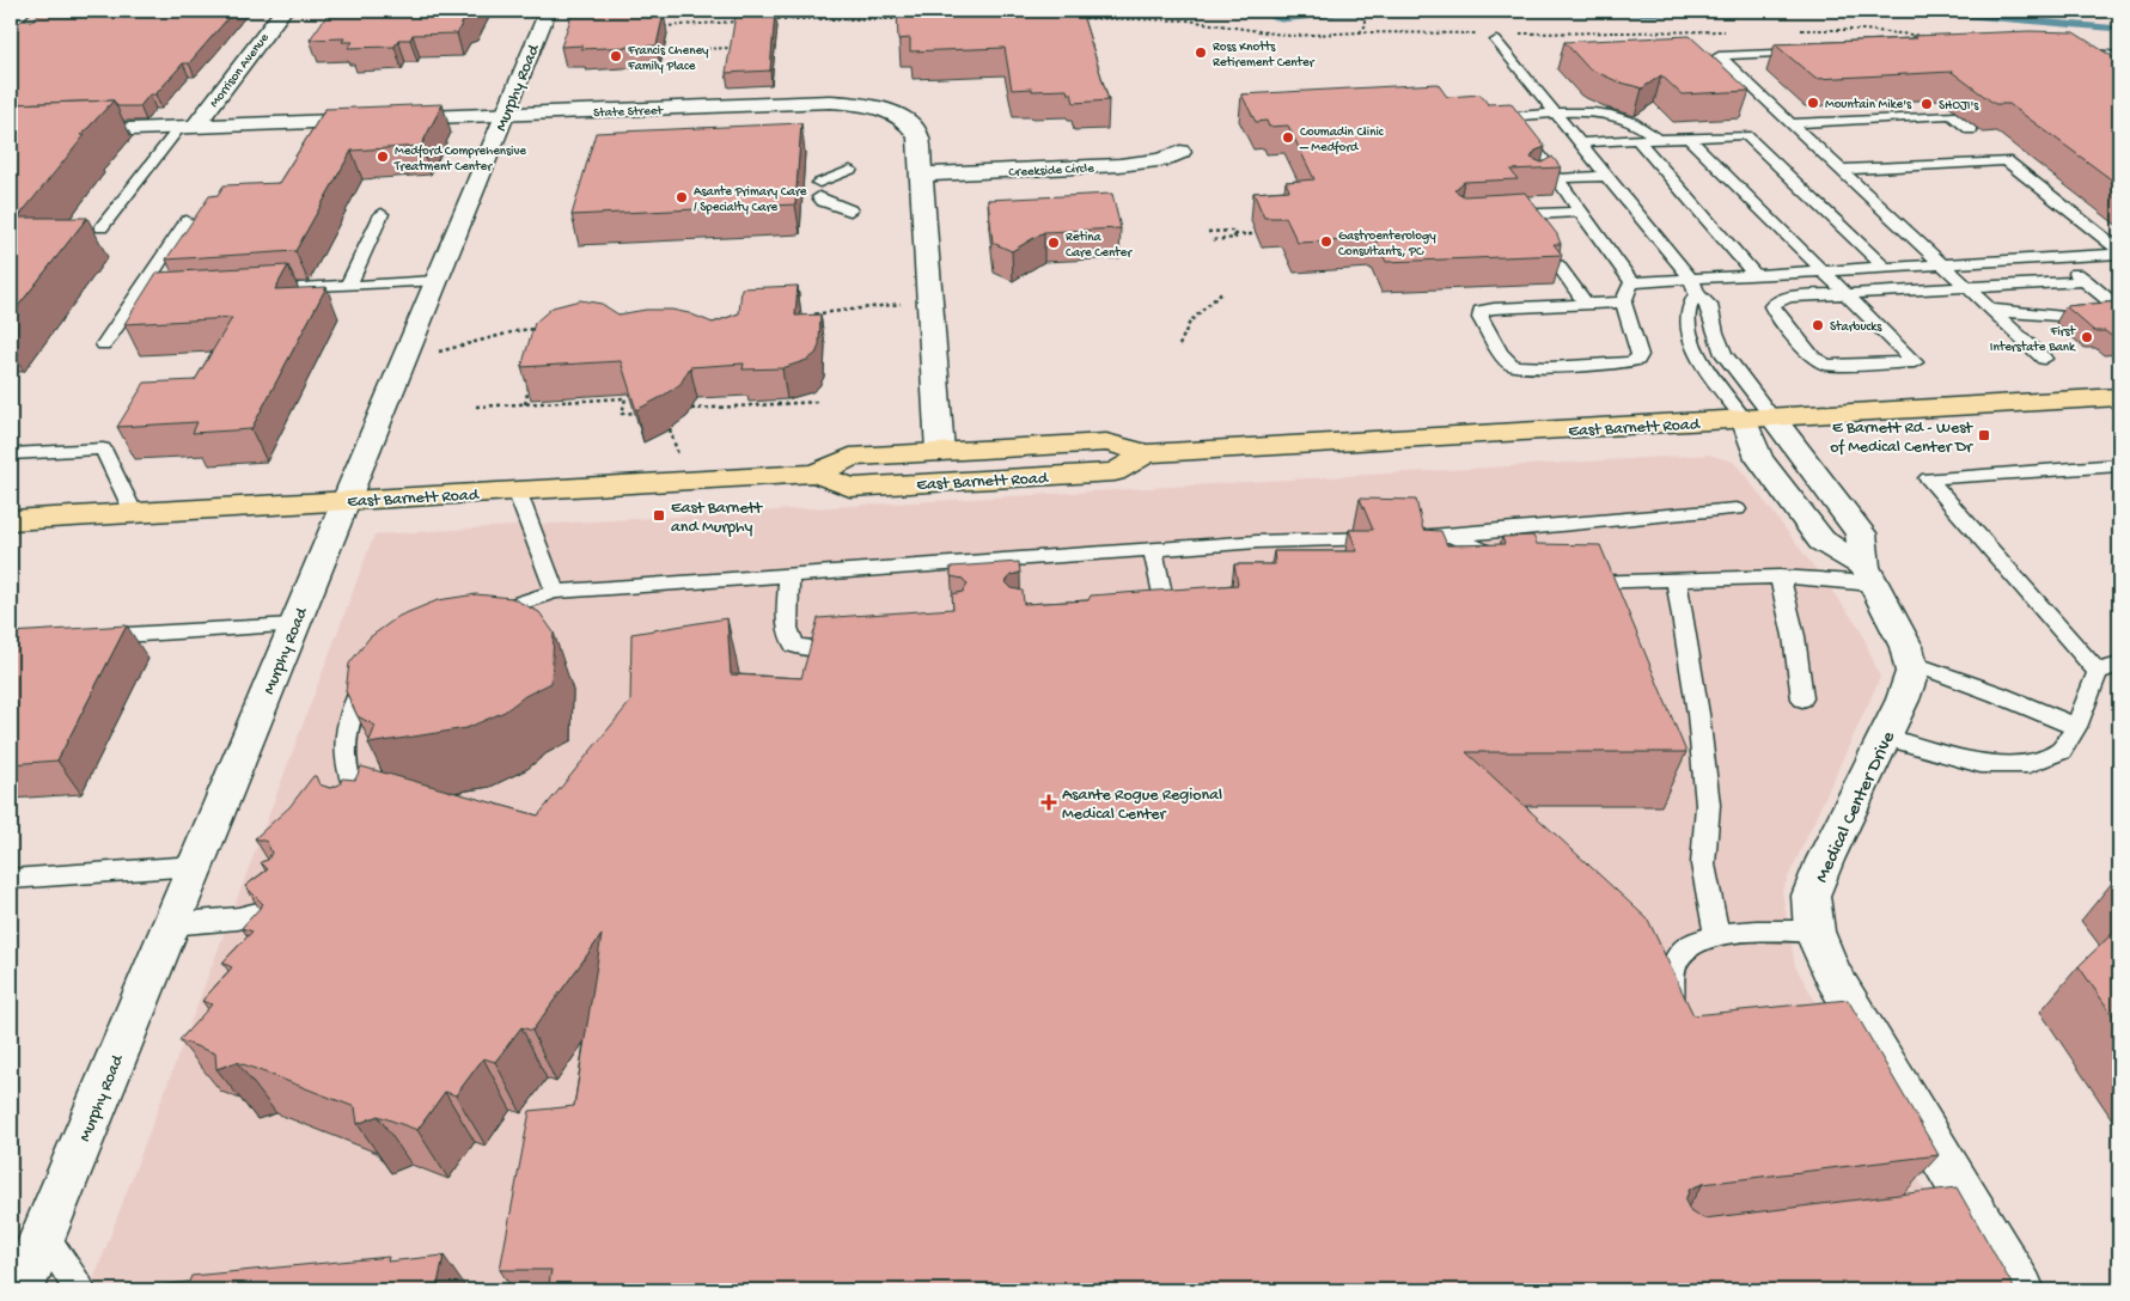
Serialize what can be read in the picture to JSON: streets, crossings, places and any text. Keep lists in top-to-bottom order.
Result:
{
  "streets": {
    "main road": ["East Barnett Road"],
    "street": [
      "Morrison Avenue",
      "Murphy Road",
      "State Street",
      "Creekside Circle",
      "Medical Center Drive"
    ]
  },
  "crossings": [
    ["Morrison Avenue", "State Street"],
    ["Murphy Road", "State Street"],
    ["Murphy Road", "East Barnett Road"],
    ["State Street", "Creekside Circle"],
    ["State Street", "East Barnett Road"]
  ],
  "places": {
    "other": [
      "Ross Knotts Retirement Center",
      "Francis Cheney Family Place",
      "Mountain Mike's",
      "SHOJI's",
      "Coumadin Clinic – Medford",
      "Medford Comprehensive Treatment Center",
      "Asante Primary Care / Specialty Care",
      "Gastroenterology Consultants, PC",
      "Retina Care Center",
      "Starbucks",
      "First Interstate Bank"
    ],
    "transit": ["E Barnett Rd - West of Medical Center Dr", "East Barnett and Murphy"],
    "health": ["Asante Rogue Regional Medical Center"]
  }
}
